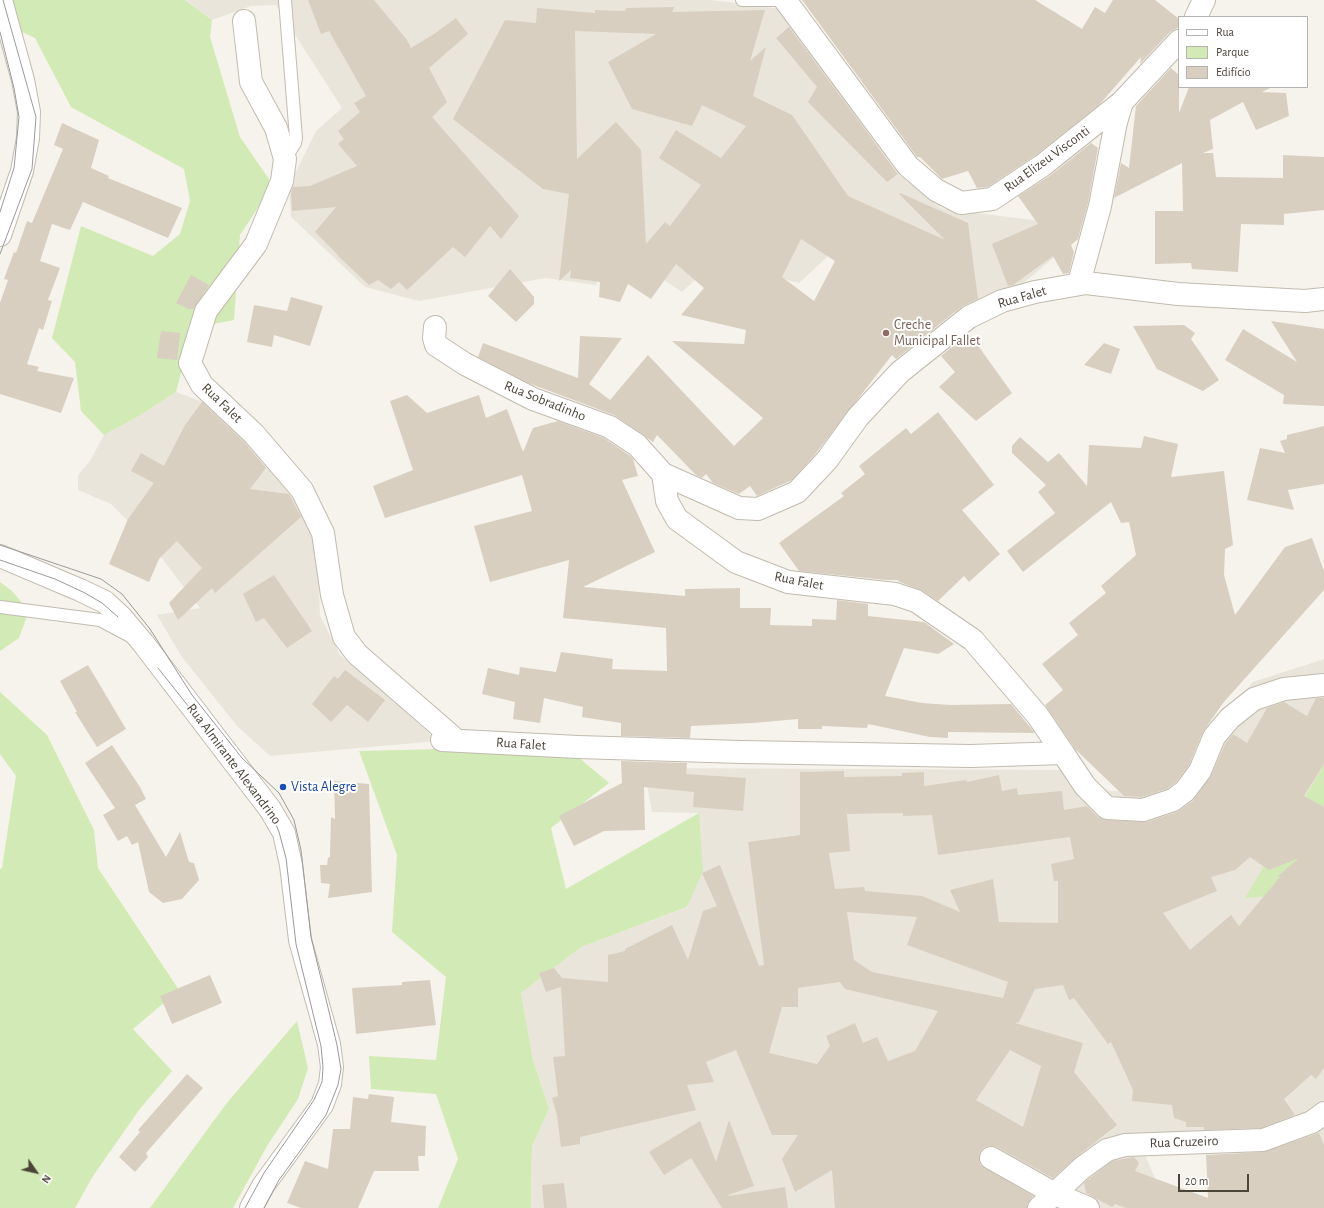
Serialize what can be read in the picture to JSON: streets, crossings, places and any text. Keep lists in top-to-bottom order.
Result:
{
  "streets": {
    "street": [
      "Rua Elizeu Visconti",
      "Rua Falet",
      "Rua Sobradinho",
      "Rua Almirante Alexandrino",
      "Rua Cruzeiro"
    ]
  },
  "crossings": [
    ["Rua Falet", "Rua Sobradinho"]
  ],
  "places": ["Creche Municipal Fallet", "Vista Alegre"],
  "legend": ["Rua", "Parque", "Edifício"],
  "scale_bar": "20 m",
  "north": "bottom right"
}
